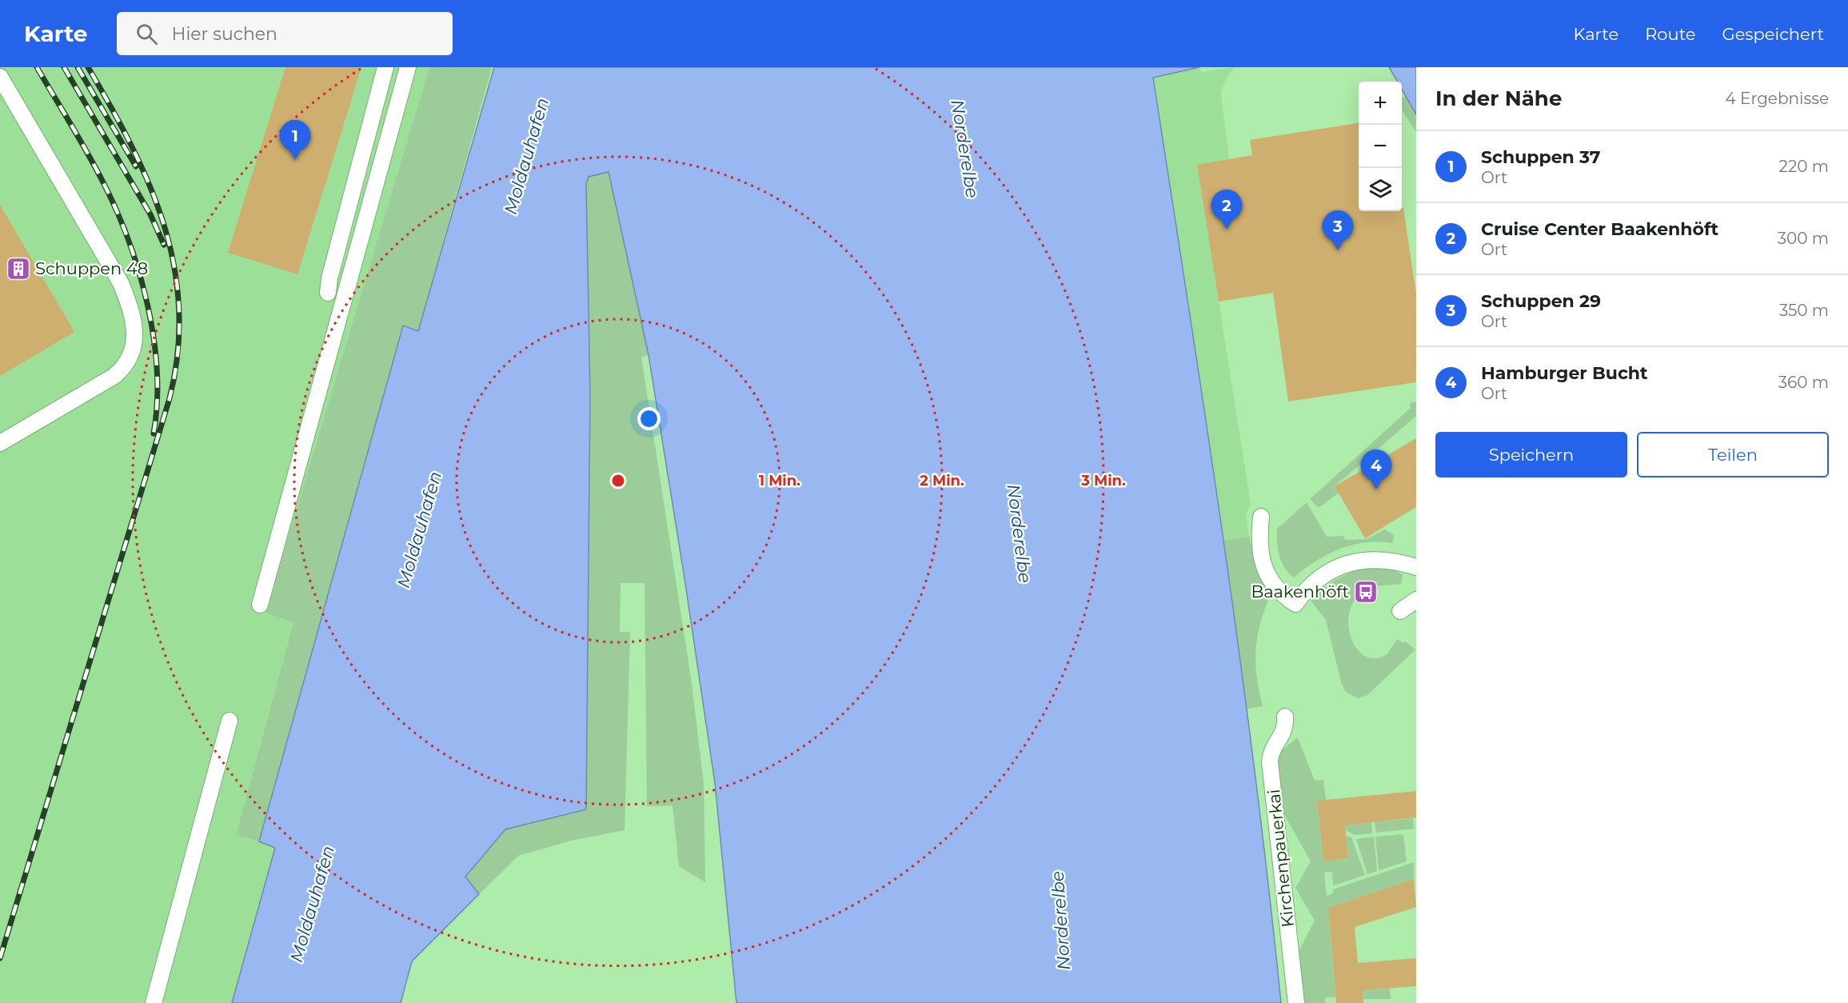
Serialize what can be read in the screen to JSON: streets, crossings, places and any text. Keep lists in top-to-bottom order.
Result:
{
  "streets": {
    "lane": ["Kirchenpauerkai"]
  },
  "water": ["Norderelbe", "Moldauhafen"],
  "places": {
    "building": ["Schuppen 48"],
    "bus stop": ["Baakenhöft"]
  },
  "page": {
    "header": "Karte",
    "search": "Hier suchen",
    "nav": ["Karte", "Route", "Gespeichert"],
    "heading": ["In der Nähe", "4 Ergebnisse"],
    "map_buttons": ["+", "−"],
    "pins": [
      "1",
      "2",
      "3",
      "4"
    ],
    "list": [
      {
        "mark": "1",
        "name": "Schuppen 37",
        "note": "Ort",
        "value": "220 m"
      },
      {
        "mark": "2",
        "name": "Cruise Center Baakenhöft",
        "note": "Ort",
        "value": "300 m"
      },
      {
        "mark": "3",
        "name": "Schuppen 29",
        "note": "Ort",
        "value": "350 m"
      },
      {
        "mark": "4",
        "name": "Hamburger Bucht",
        "note": "Ort",
        "value": "360 m"
      }
    ],
    "buttons": ["Speichern", "Teilen"]
  },
  "rings": ["1 Min.", "2 Min.", "3 Min."]
}
